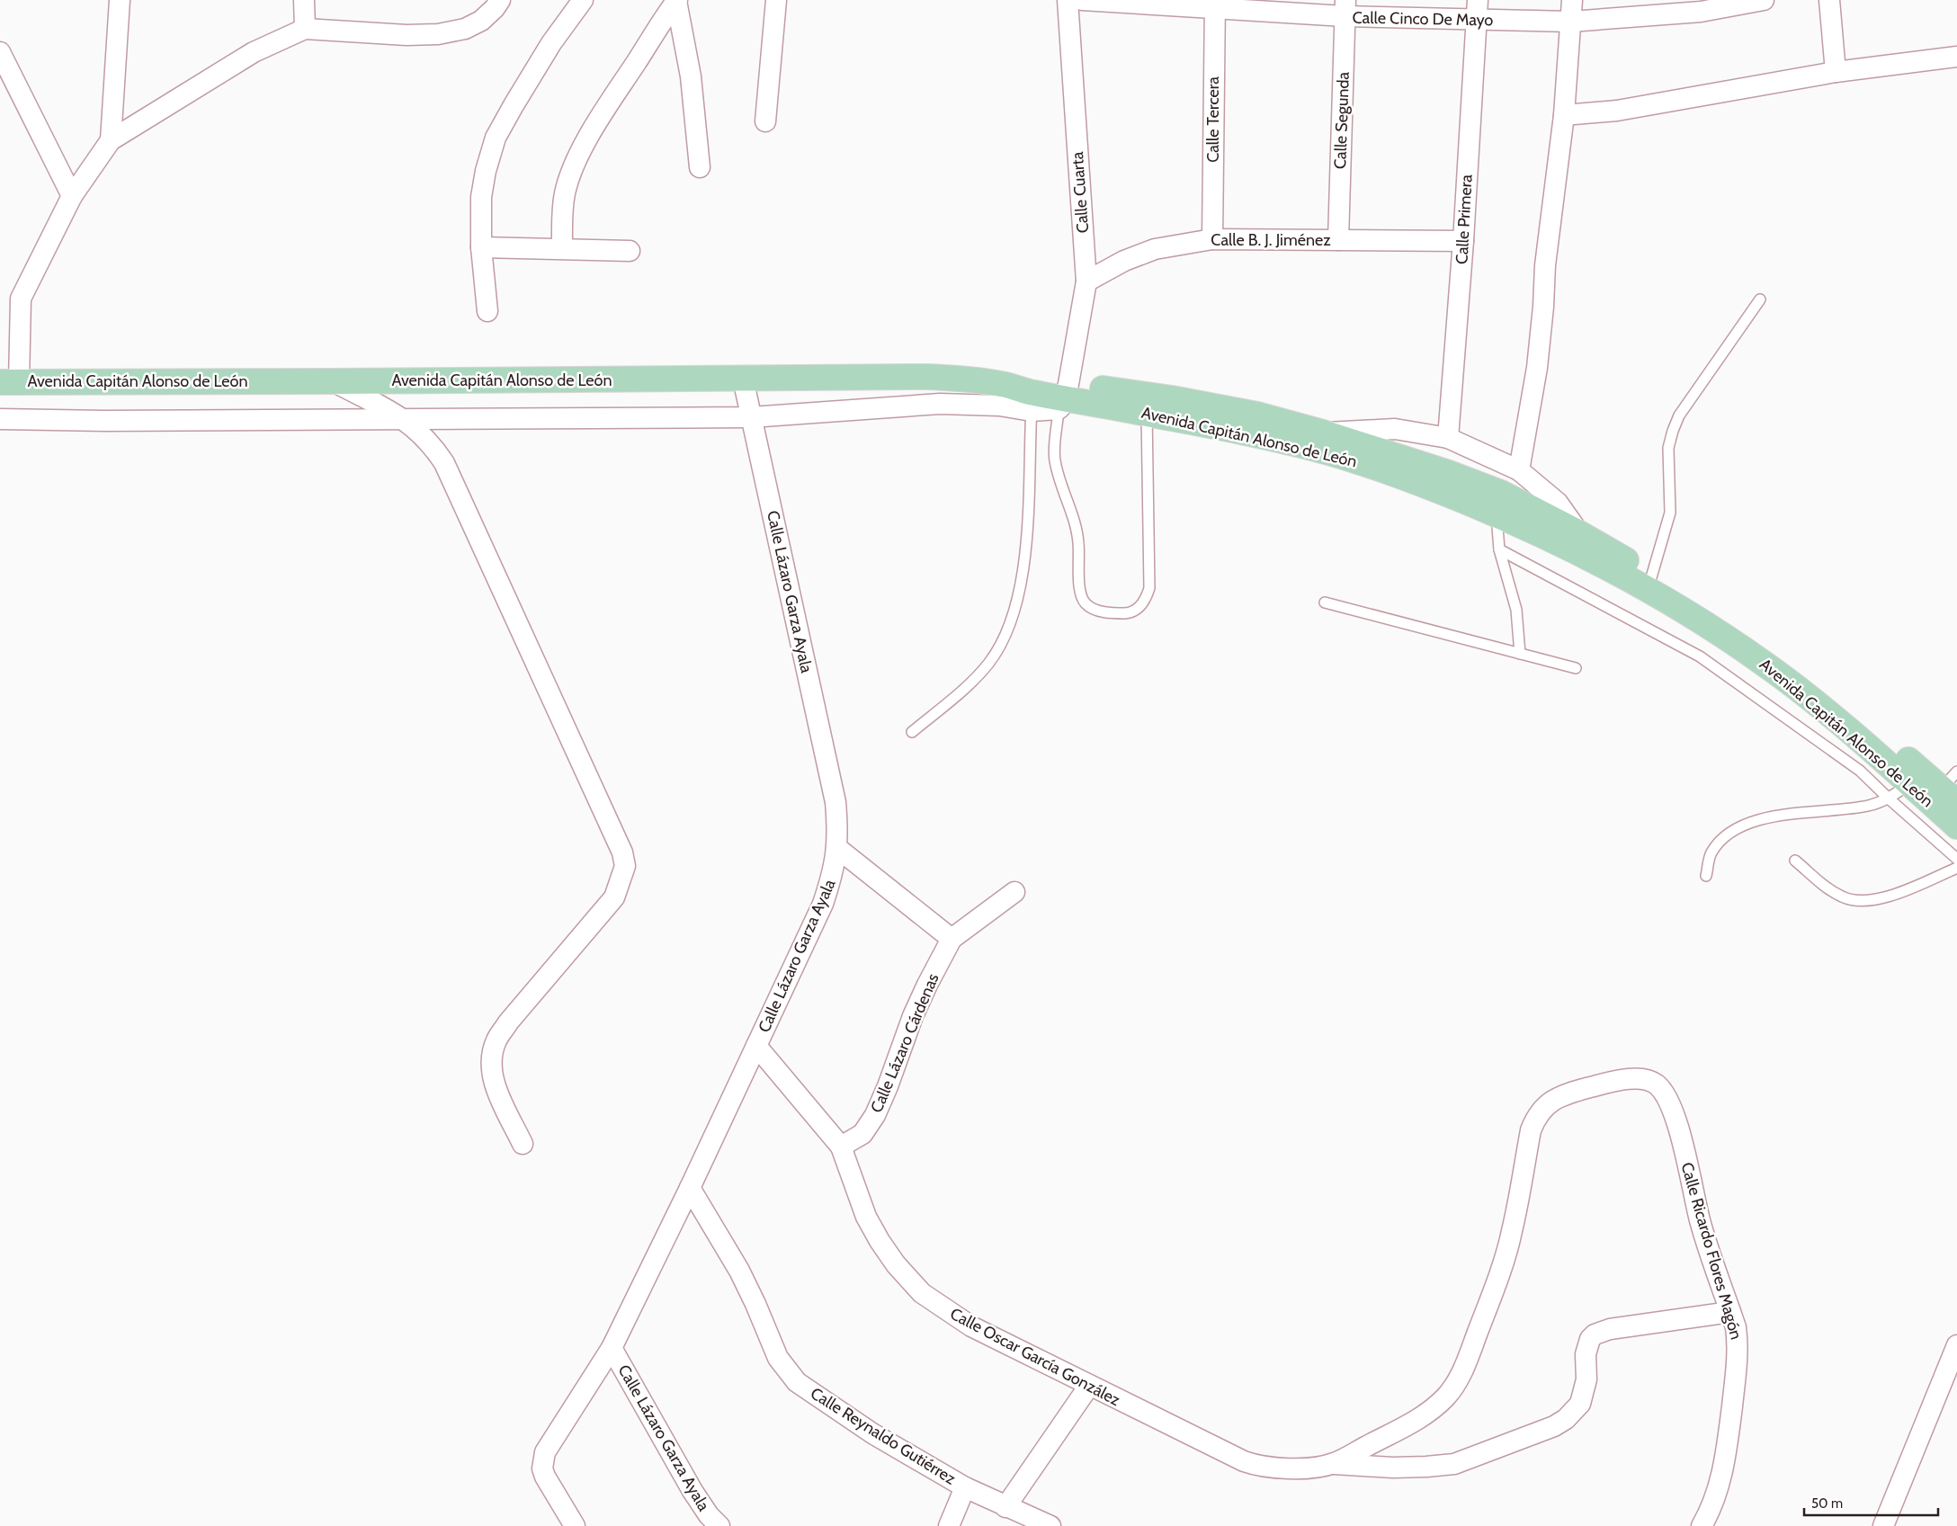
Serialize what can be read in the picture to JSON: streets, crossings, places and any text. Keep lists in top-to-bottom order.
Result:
{
  "streets": {
    "main road": ["Avenida Capitán Alonso de León"],
    "street": [
      "Calle Cinco De Mayo",
      "Calle Tercera",
      "Calle Segunda",
      "Calle Cuarta",
      "Calle Primera",
      "Calle B. J. Jiménez",
      "Calle Lázaro Garza Ayala",
      "Calle Lázaro Cárdenas",
      "Calle Ricardo Flores Magón",
      "Calle Oscar García González",
      "Calle Reynaldo Gutiérrez"
    ]
  },
  "crossings": [
    ["Calle Cinco De Mayo", "Calle Tercera"],
    ["Calle Cinco De Mayo", "Calle Segunda"],
    ["Calle Cinco De Mayo", "Calle Primera"],
    ["Calle Tercera", "Calle B. J. Jiménez"],
    ["Calle Segunda", "Calle B. J. Jiménez"],
    ["Calle Cuarta", "Calle B. J. Jiménez"],
    ["Calle Cuarta", "Avenida Capitán Alonso de León"],
    ["Calle Primera", "Calle B. J. Jiménez"],
    ["Avenida Capitán Alonso de León", "Calle Lázaro Garza Ayala"],
    ["Calle Lázaro Garza Ayala", "Calle Oscar García González"],
    ["Calle Lázaro Garza Ayala", "Calle Reynaldo Gutiérrez"],
    ["Calle Lázaro Cárdenas", "Calle Oscar García González"],
    ["Calle Ricardo Flores Magón", "Calle Oscar García González"]
  ],
  "scale_bar": "50 m"
}
